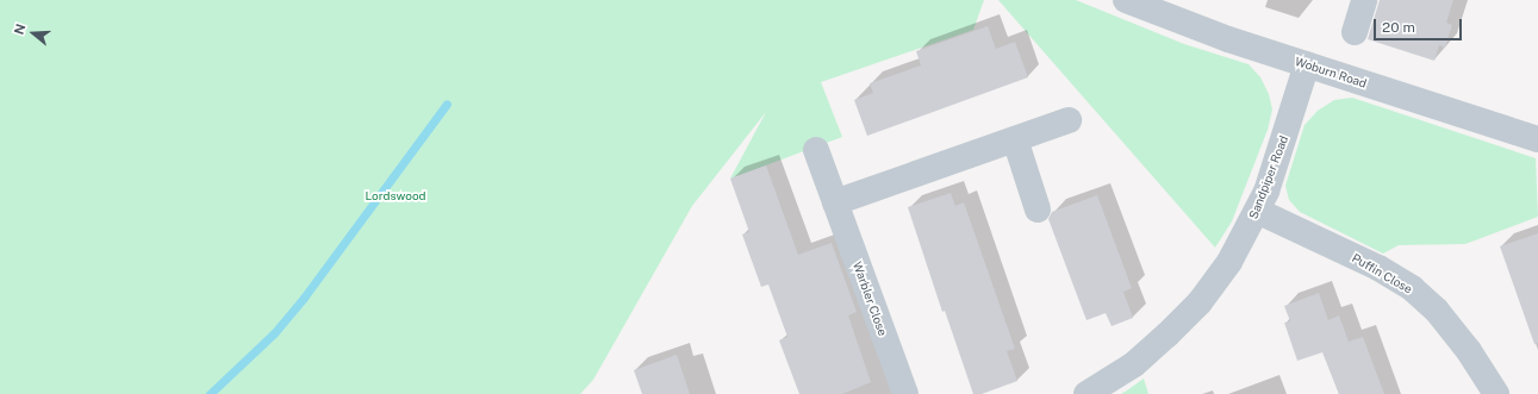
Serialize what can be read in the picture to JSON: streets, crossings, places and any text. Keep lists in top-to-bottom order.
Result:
{
  "streets": {
    "street": [
      "Woburn Road",
      "Sandpiper Road",
      "Puffin Close",
      "Warbler Close"
    ]
  },
  "crossings": [
    ["Woburn Road", "Sandpiper Road"],
    ["Sandpiper Road", "Puffin Close"]
  ],
  "parks": ["Lordswood"],
  "scale_bar": "20 m",
  "north": "left"
}
